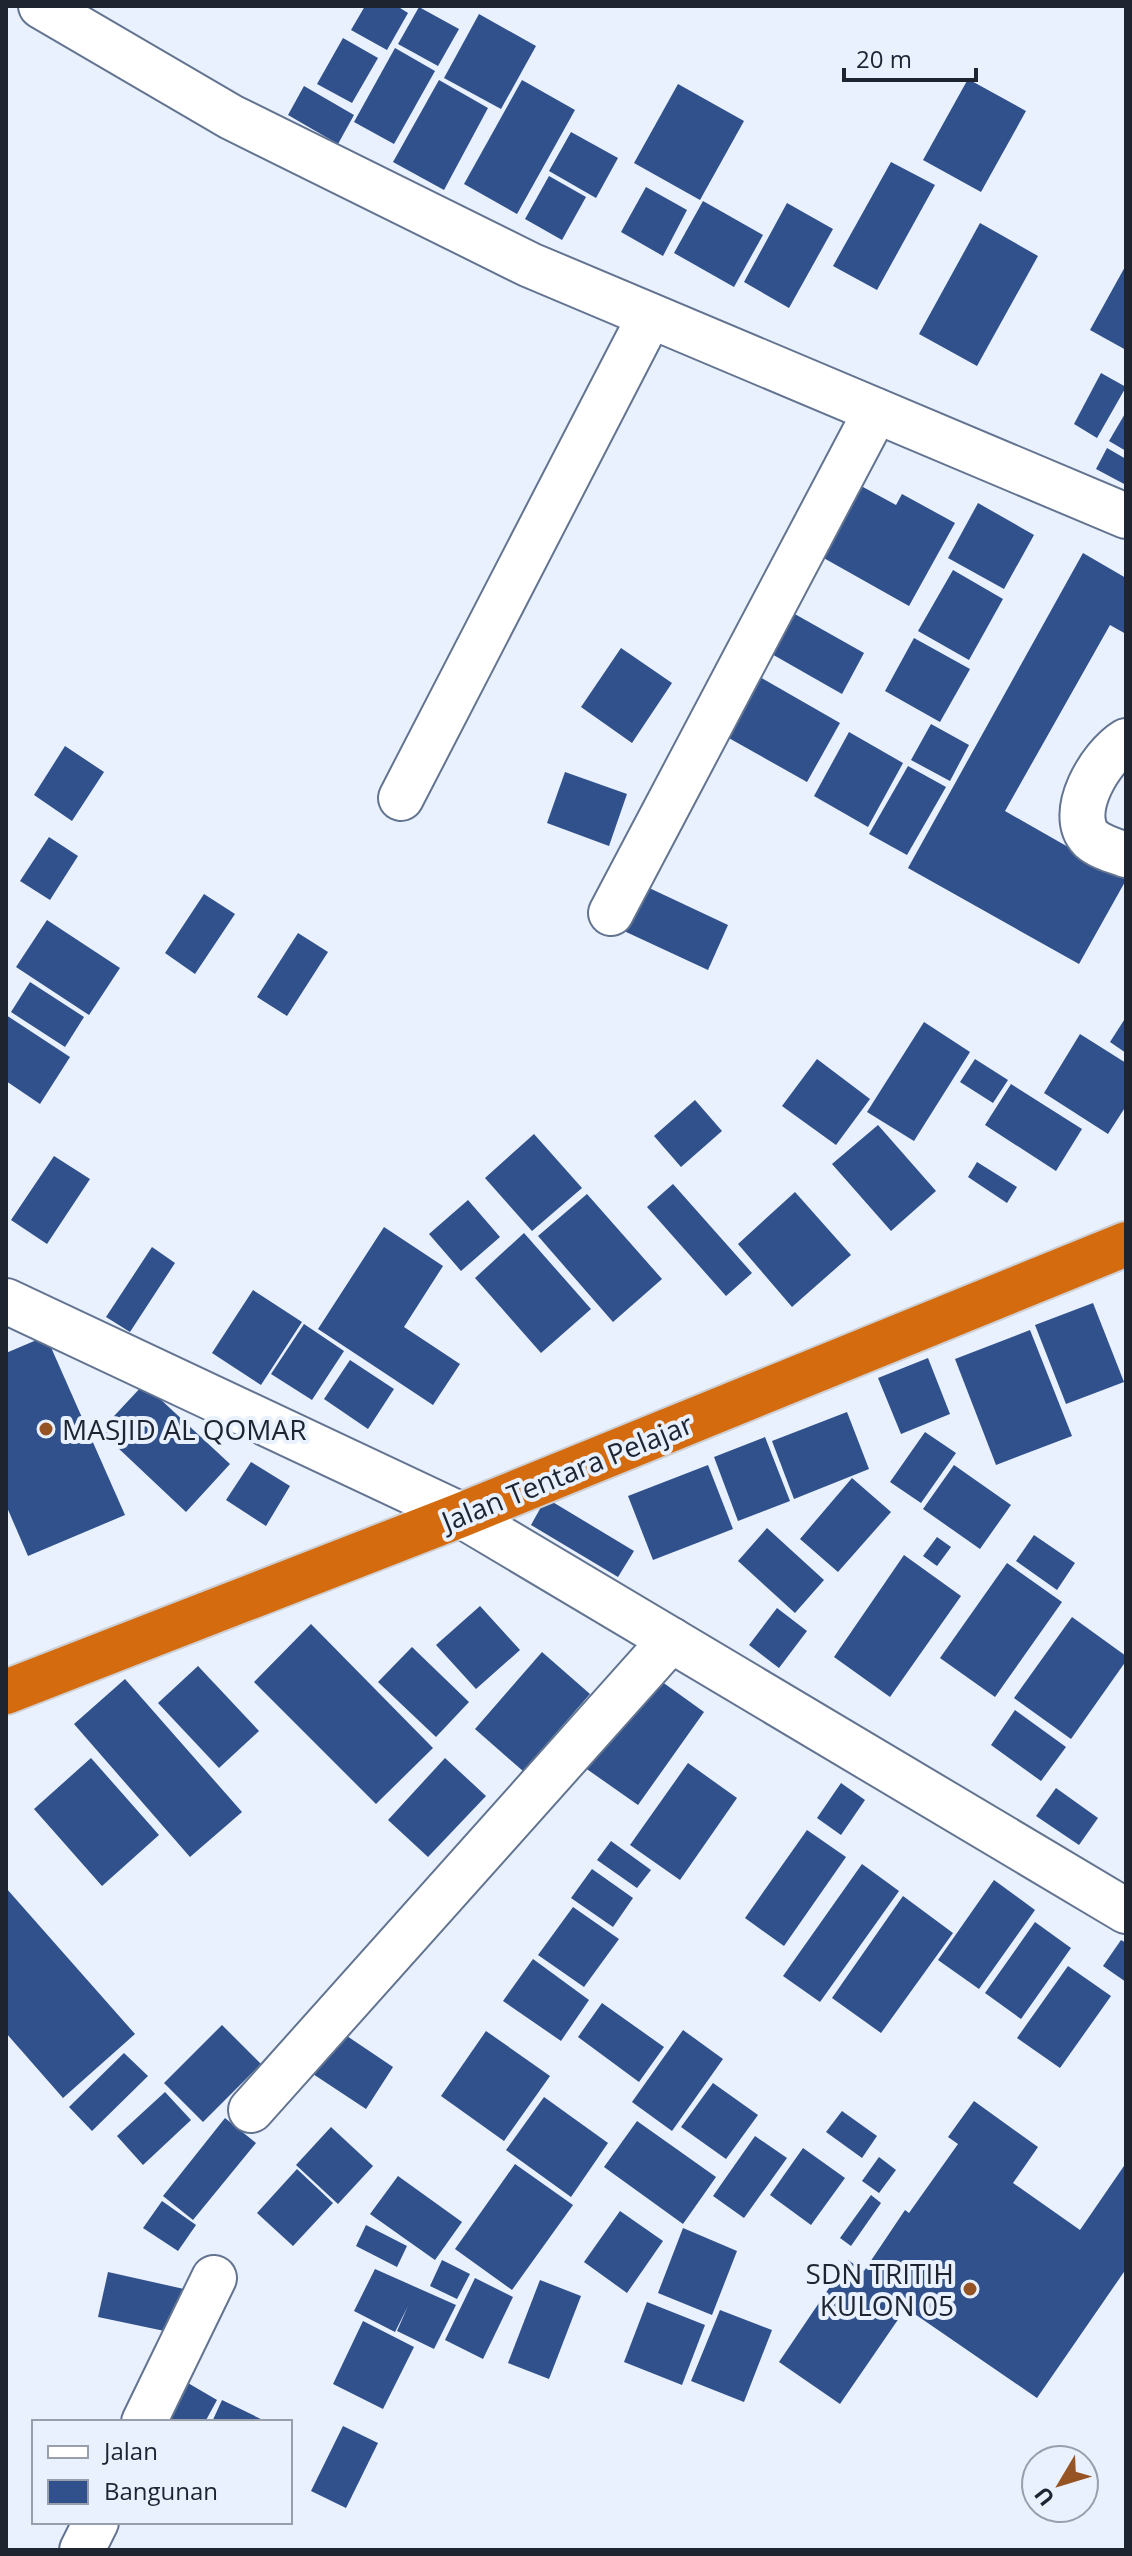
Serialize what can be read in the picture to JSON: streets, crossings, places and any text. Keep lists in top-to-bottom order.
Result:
{
  "streets": {
    "highway": ["Jalan Tentara Pelajar"]
  },
  "places": ["MASJID AL QOMAR", "SDN TRITIH KULON 05"],
  "legend": ["Jalan", "Bangunan"],
  "scale_bar": "20 m",
  "north": "bottom left"
}
